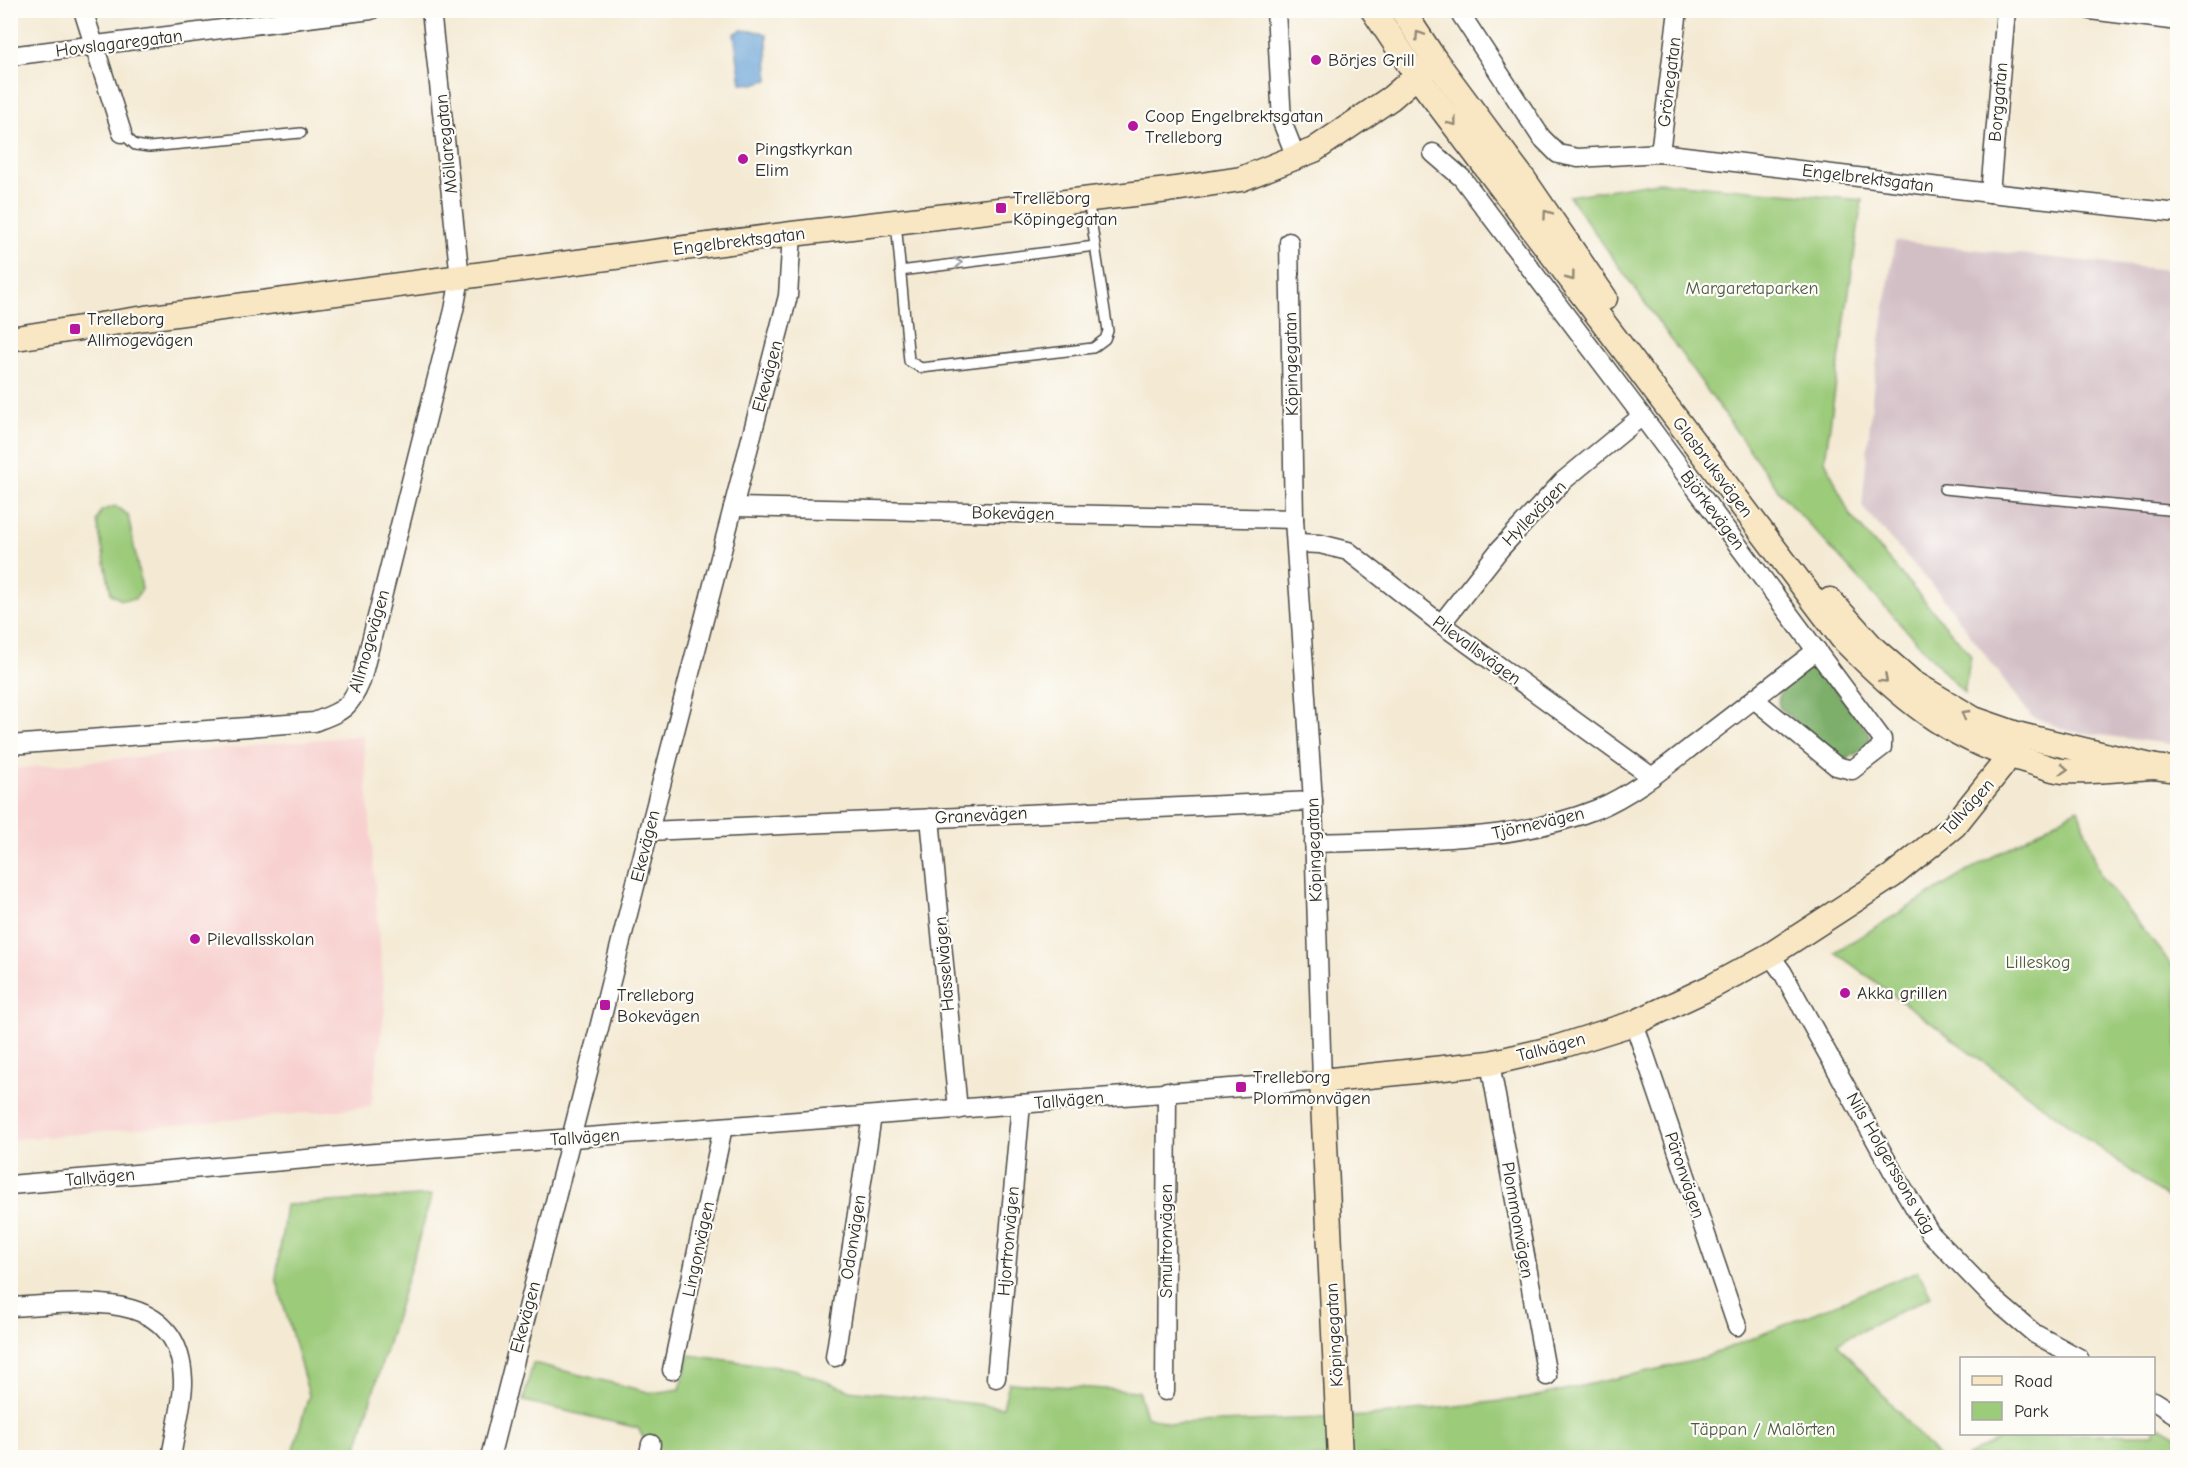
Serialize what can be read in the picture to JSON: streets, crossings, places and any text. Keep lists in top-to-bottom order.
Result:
{
  "streets": {
    "main road": [
      "Engelbrektsgatan",
      "Köpingegatan",
      "Glasbruksvägen",
      "Tallvägen"
    ],
    "street": [
      "Hovslagaregatan",
      "Grönegatan",
      "Borggatan",
      "Möllaregatan",
      "Ekevägen",
      "Björkevägen",
      "Bokevägen",
      "Hyllevägen",
      "Allmogevägen",
      "Pilevallsvägen",
      "Granevägen",
      "Tjörnevägen",
      "Hasselvägen",
      "Nils Holgerssons väg",
      "Päronvägen",
      "Plommonvägen",
      "Odonvägen",
      "Hjortronvägen",
      "Smultronvägen",
      "Lingonvägen"
    ]
  },
  "crossings": [
    ["Grönegatan", "Engelbrektsgatan"],
    ["Borggatan", "Engelbrektsgatan"],
    ["Möllaregatan", "Engelbrektsgatan"],
    ["Möllaregatan", "Allmogevägen"],
    ["Engelbrektsgatan", "Ekevägen"],
    ["Engelbrektsgatan", "Glasbruksvägen"],
    ["Engelbrektsgatan", "Allmogevägen"],
    ["Köpingegatan", "Bokevägen"],
    ["Köpingegatan", "Pilevallsvägen"],
    ["Köpingegatan", "Tallvägen"],
    ["Köpingegatan", "Granevägen"],
    ["Köpingegatan", "Tjörnevägen"],
    ["Ekevägen", "Bokevägen"],
    ["Ekevägen", "Tallvägen"],
    ["Ekevägen", "Granevägen"],
    ["Glasbruksvägen", "Tallvägen"],
    ["Björkevägen", "Hyllevägen"],
    ["Björkevägen", "Tjörnevägen"],
    ["Hyllevägen", "Pilevallsvägen"],
    ["Pilevallsvägen", "Tjörnevägen"],
    ["Tallvägen", "Hasselvägen"],
    ["Tallvägen", "Nils Holgerssons väg"],
    ["Tallvägen", "Päronvägen"],
    ["Tallvägen", "Plommonvägen"],
    ["Tallvägen", "Odonvägen"],
    ["Tallvägen", "Hjortronvägen"],
    ["Tallvägen", "Smultronvägen"],
    ["Tallvägen", "Lingonvägen"],
    ["Granevägen", "Hasselvägen"]
  ],
  "parks": ["Margaretaparken", "Lilleskog", "Täppan / Malörten"],
  "places": {
    "other": [
      "Börjes Grill",
      "Coop Engelbrektsgatan Trelleborg",
      "Pingstkyrkan Elim",
      "Pilevallsskolan",
      "Akka grillen"
    ],
    "transit": [
      "Trelleborg Köpingegatan",
      "Trelleborg Allmogevägen",
      "Trelleborg Bokevägen",
      "Trelleborg Plommonvägen"
    ]
  },
  "legend": ["Road", "Park"]
}
